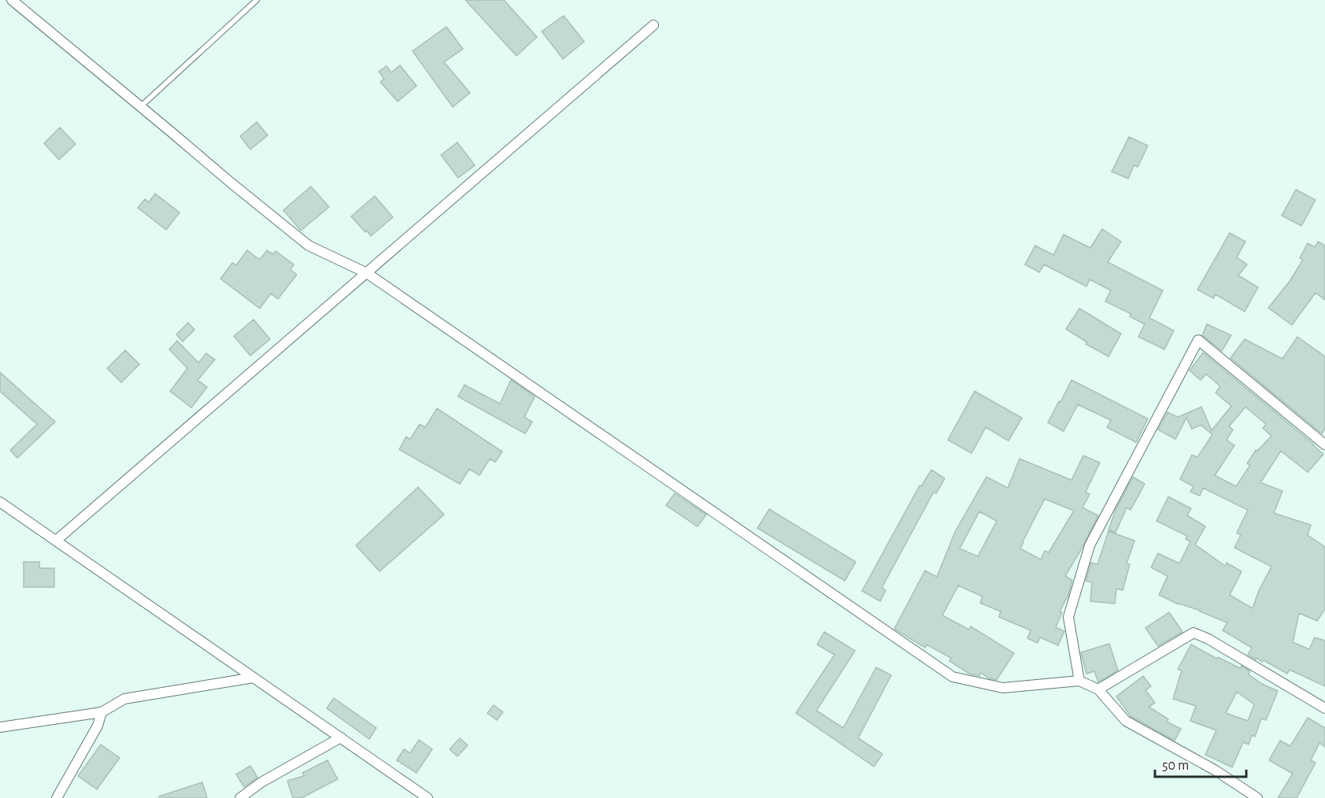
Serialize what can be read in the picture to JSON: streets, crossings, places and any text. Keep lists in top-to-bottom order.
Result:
{
  "scale_bar": "50 m"
}
